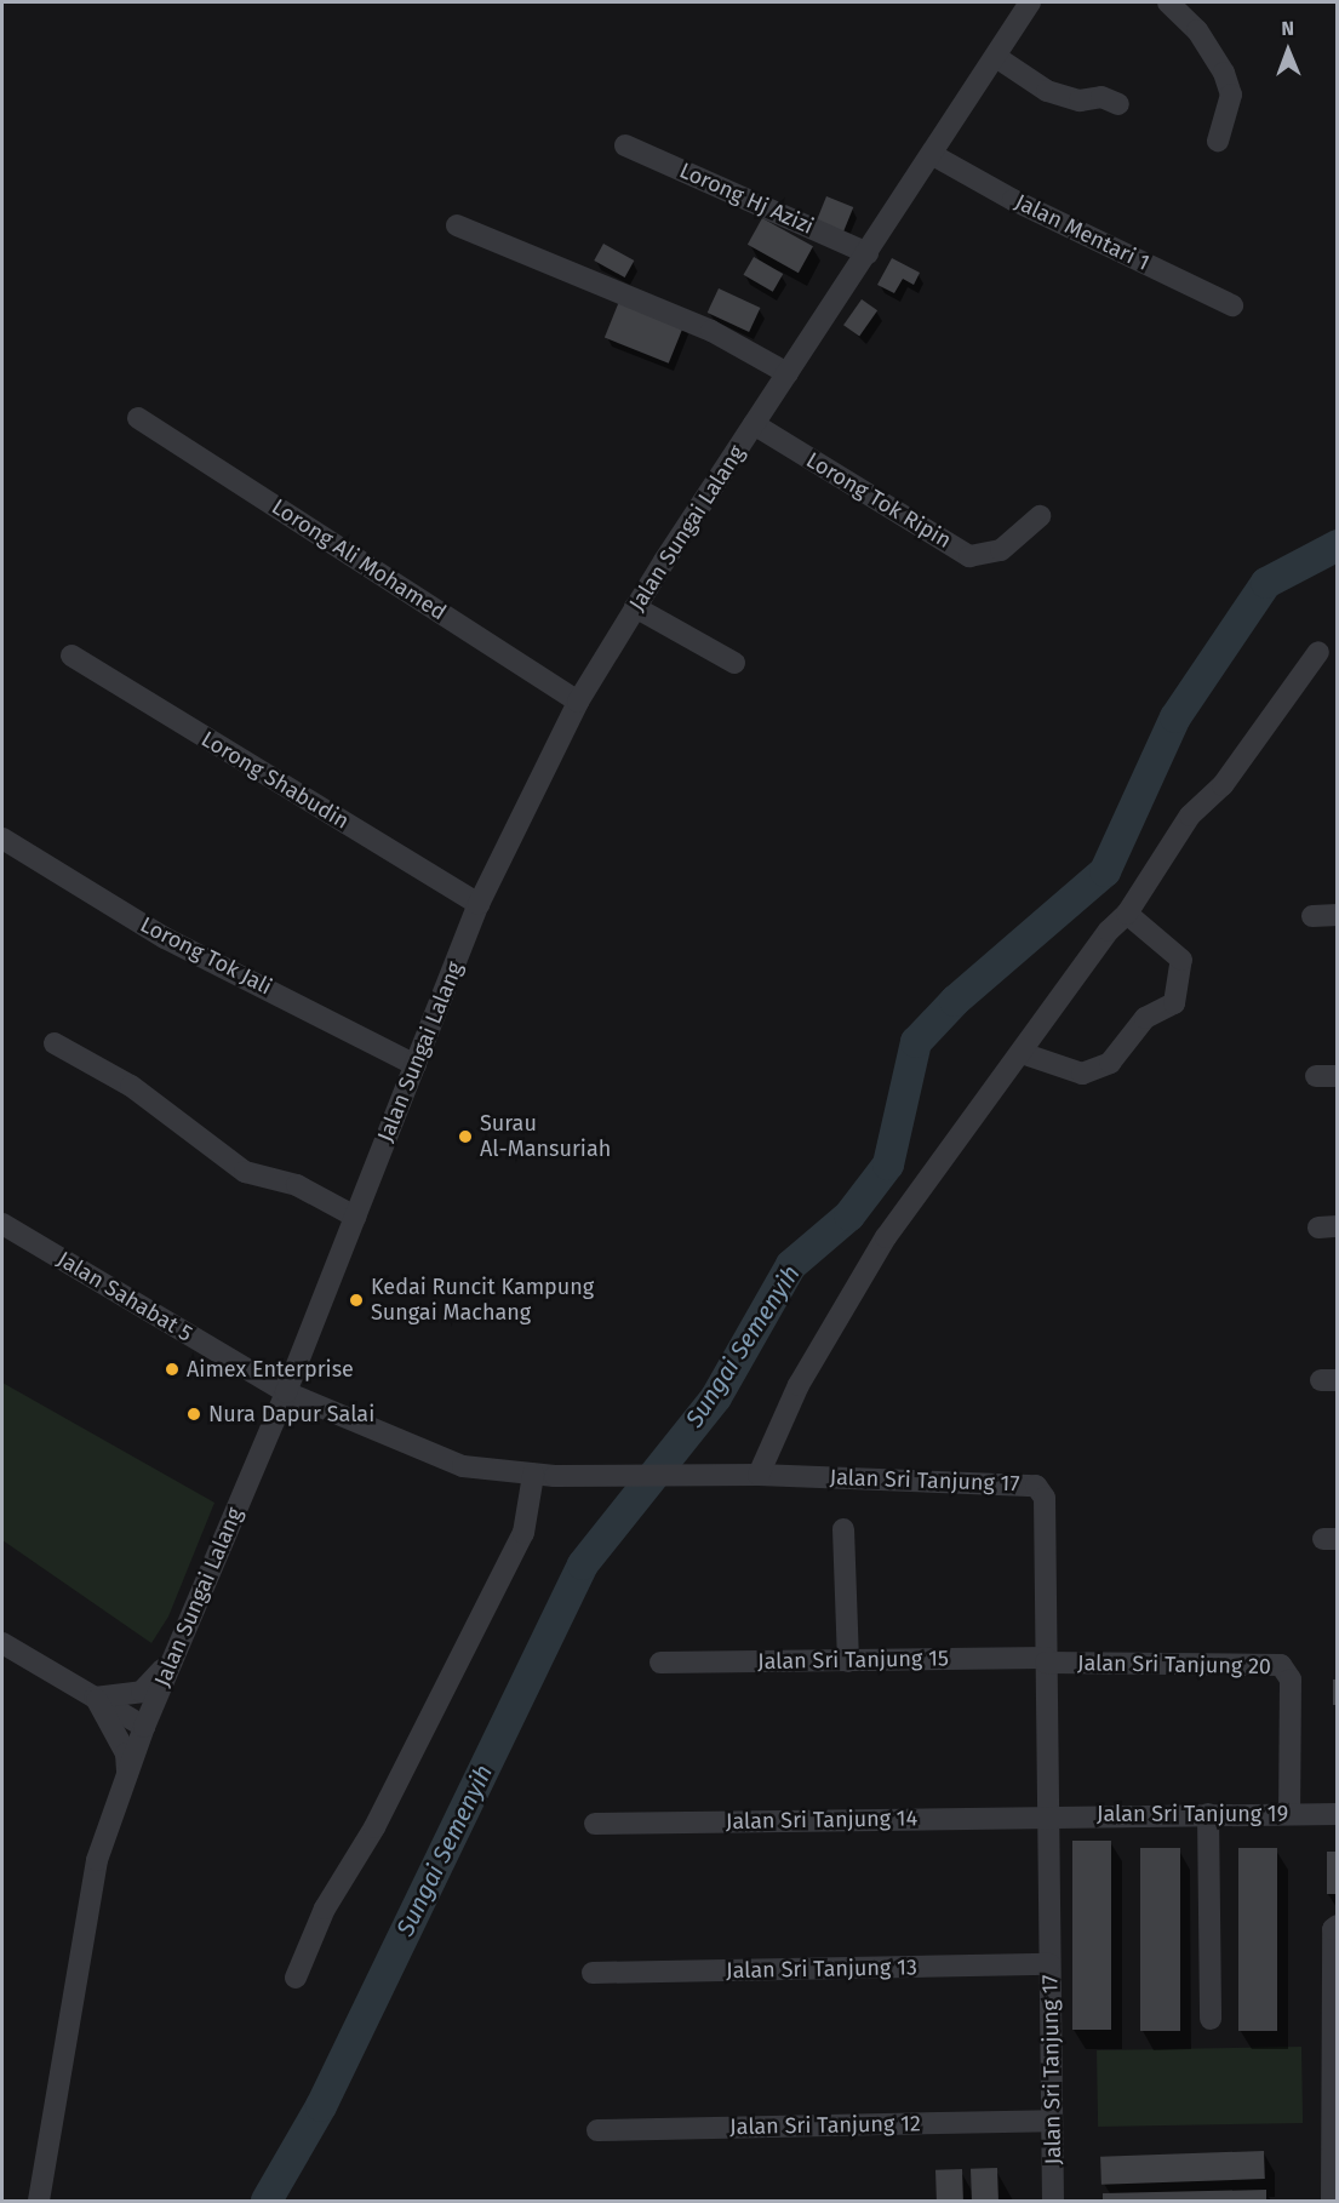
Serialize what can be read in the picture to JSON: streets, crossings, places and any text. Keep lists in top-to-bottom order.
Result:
{
  "streets": {
    "street": [
      "Lorong Hj Azizi",
      "Jalan Mentari 1",
      "Lorong Tok Ripin",
      "Jalan Sungai Lalang",
      "Lorong Ali Mohamed",
      "Lorong Shabudin",
      "Lorong Tok Jali",
      "Jalan Sahabat 5",
      "Jalan Sri Tanjung 17",
      "Jalan Sri Tanjung 15",
      "Jalan Sri Tanjung 20",
      "Jalan Sri Tanjung 19",
      "Jalan Sri Tanjung 14",
      "Jalan Sri Tanjung 13",
      "Jalan Sri Tanjung 12"
    ]
  },
  "crossings": [
    ["Lorong Hj Azizi", "Jalan Sungai Lalang"],
    ["Jalan Mentari 1", "Jalan Sungai Lalang"],
    ["Lorong Tok Ripin", "Jalan Sungai Lalang"],
    ["Jalan Sungai Lalang", "Lorong Ali Mohamed"],
    ["Jalan Sungai Lalang", "Lorong Shabudin"],
    ["Jalan Sungai Lalang", "Lorong Tok Jali"],
    ["Jalan Sungai Lalang", "Jalan Sahabat 5"],
    ["Jalan Sungai Lalang", "Jalan Sri Tanjung 17"],
    ["Jalan Sahabat 5", "Jalan Sri Tanjung 17"],
    ["Jalan Sri Tanjung 17", "Jalan Sri Tanjung 15"],
    ["Jalan Sri Tanjung 17", "Jalan Sri Tanjung 20"],
    ["Jalan Sri Tanjung 17", "Jalan Sri Tanjung 19"],
    ["Jalan Sri Tanjung 17", "Jalan Sri Tanjung 14"],
    ["Jalan Sri Tanjung 17", "Jalan Sri Tanjung 13"],
    ["Jalan Sri Tanjung 17", "Jalan Sri Tanjung 12"],
    ["Jalan Sri Tanjung 15", "Jalan Sri Tanjung 20"],
    ["Jalan Sri Tanjung 20", "Jalan Sri Tanjung 19"],
    ["Jalan Sri Tanjung 19", "Jalan Sri Tanjung 14"]
  ],
  "water": ["Sungai Semenyih"],
  "places": [
    "Surau Al-Mansuriah",
    "Kedai Runcit Kampung Sungai Machang",
    "Aimex Enterprise",
    "Nura Dapur Salai"
  ],
  "north": "top"
}
